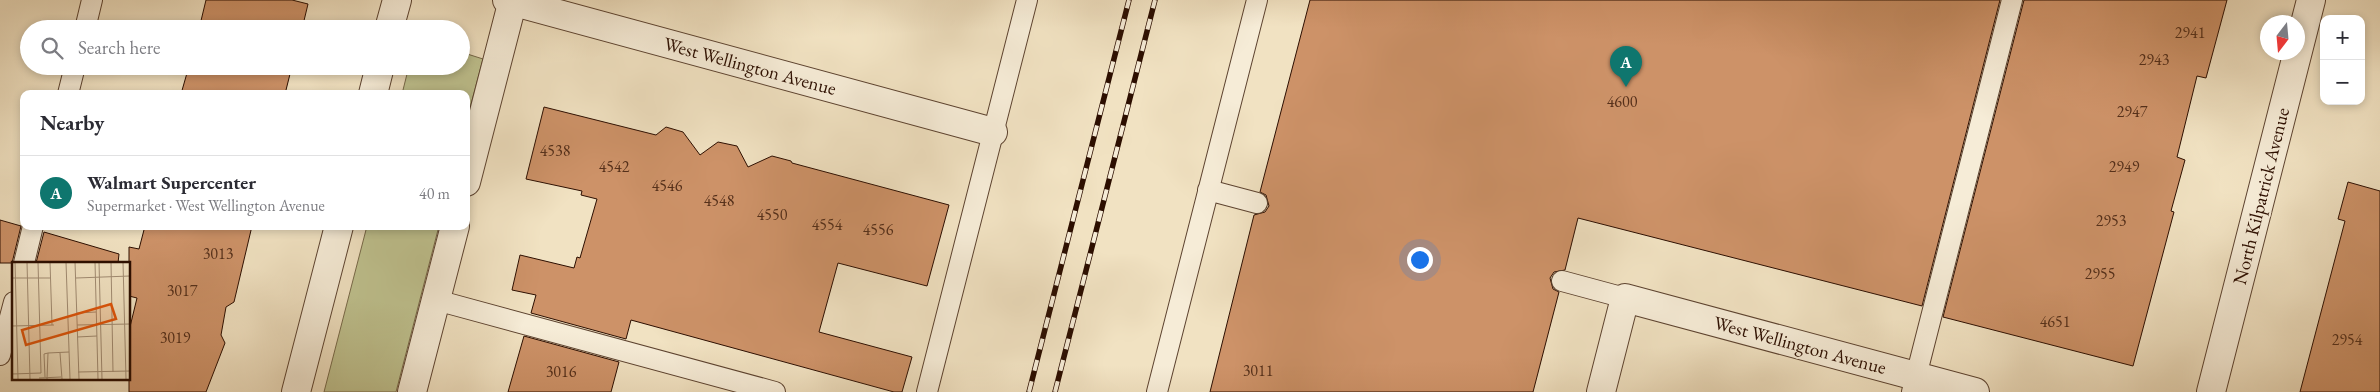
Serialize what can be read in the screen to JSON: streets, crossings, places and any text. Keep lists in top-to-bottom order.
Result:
{
  "streets": {
    "street": ["West Wellington Avenue", "North Kilpatrick Avenue"]
  },
  "house_numbers": [
    "2941",
    "2943",
    "4600",
    "2947",
    "4538",
    "4542",
    "2949",
    "4546",
    "4548",
    "4550",
    "2953",
    "4554",
    "4556",
    "3013",
    "2955",
    "3017",
    "4651",
    "3019",
    "2954",
    "3011",
    "3016"
  ],
  "north": "bottom",
  "page": {
    "map_buttons": ["+", "−"],
    "search": "Search here",
    "pins": "A",
    "heading": "Nearby",
    "list": [
      {
        "mark": "A",
        "name": "Walmart Supercenter",
        "note": "Supermarket · West Wellington Avenue",
        "value": "40 m"
      }
    ]
  }
}
